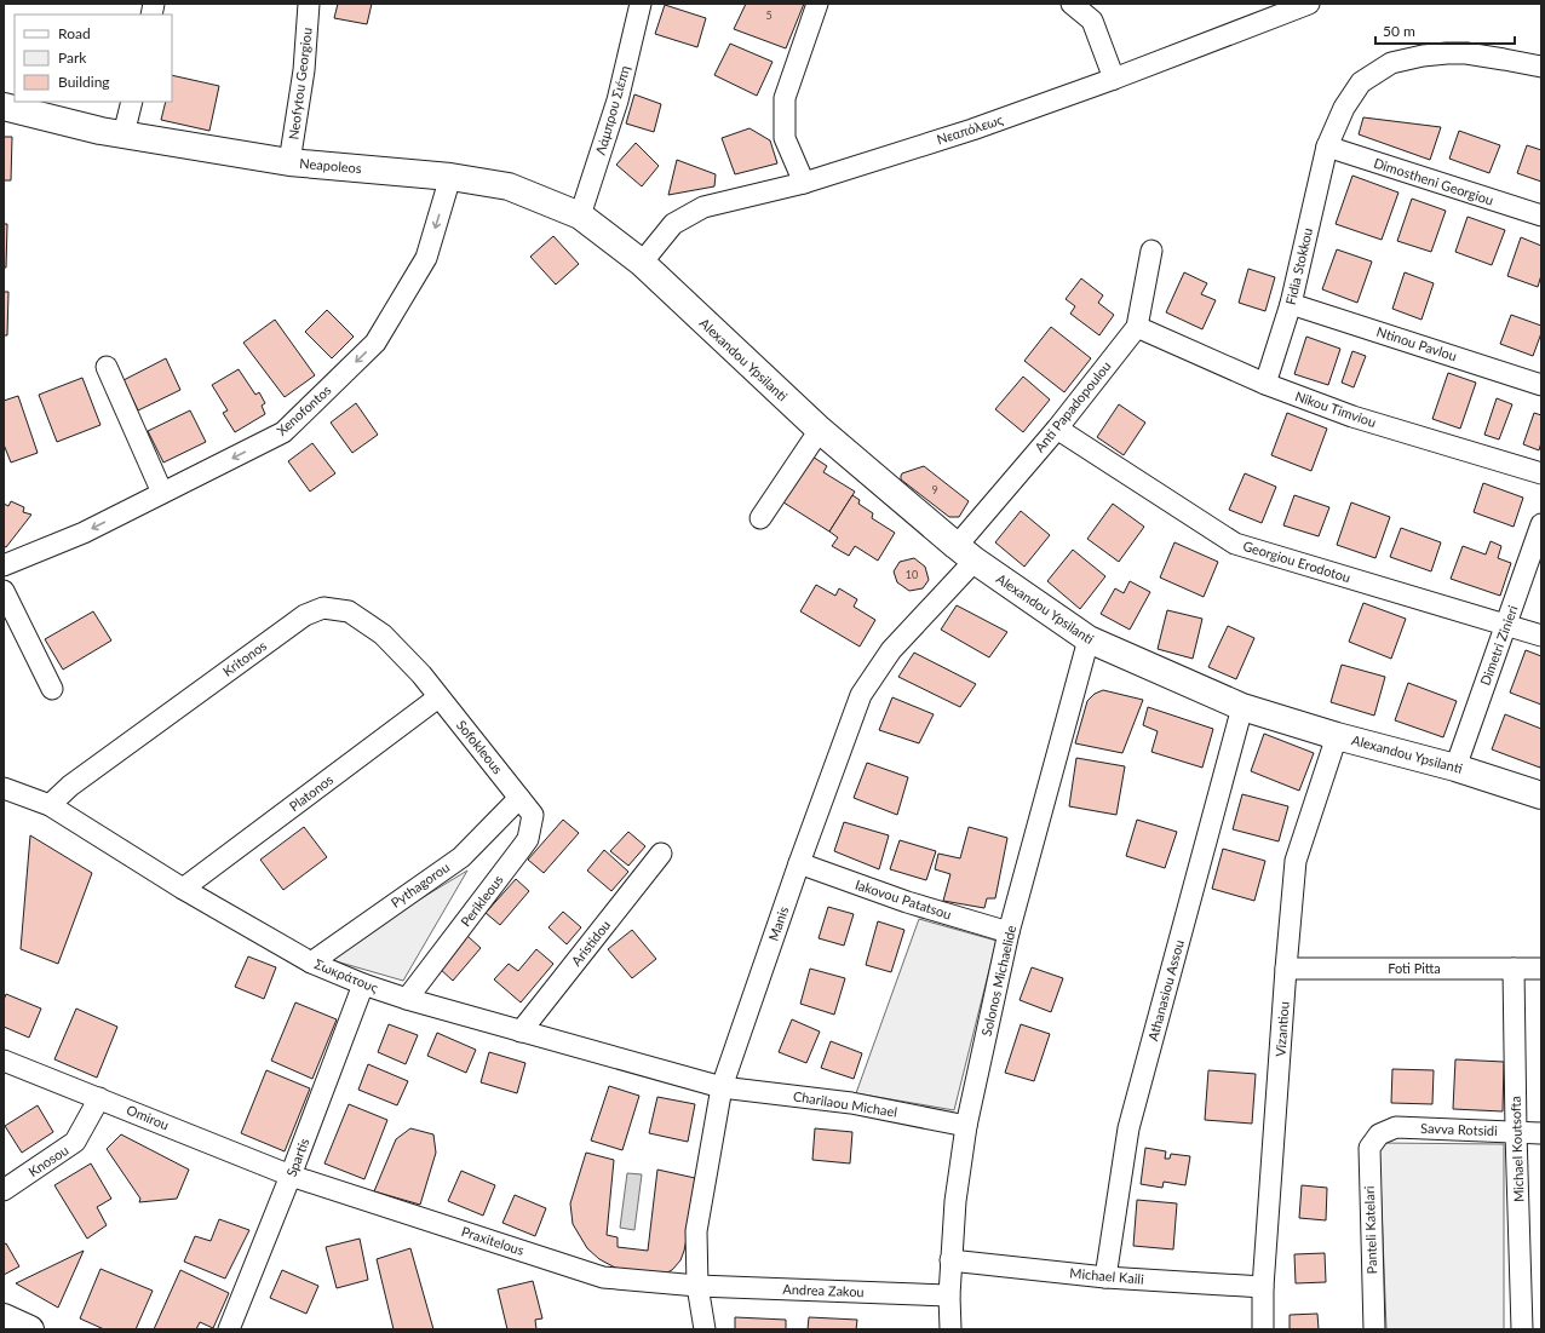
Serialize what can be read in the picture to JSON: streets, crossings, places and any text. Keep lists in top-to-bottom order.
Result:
{
  "streets": {
    "main road": ["Neapoleos", "Alexandou Ypsilanti"],
    "street": [
      "Neofytou Georgiou",
      "Λάμπρου Σιέπη",
      "Νεαπόλεως",
      "Dimostheni Georgiou",
      "Fidia Stokkou",
      "Ntinou Pavlou",
      "Anti Papadopoulou",
      "Nikou Timviou",
      "Xenofontos",
      "Georgiou Erodotou",
      "Dimetri Zinieri",
      "Kritonos",
      "Sofokleous",
      "Platonos",
      "Pythagorou",
      "Iakovou Patatsou",
      "Perikleous",
      "Manis",
      "Aristidou",
      "Foti Pitta",
      "Σωκράτους",
      "Solonos Michaelide",
      "Athanasiou Assou",
      "Vizantiou",
      "Charilaou Michael",
      "Omirou",
      "Savva Rotsidi",
      "Michael Koutsofta",
      "Spartis",
      "Knosou",
      "Panteli Katelari",
      "Praxitelous",
      "Michael Kaili",
      "Andrea Zakou"
    ]
  },
  "crossings": [
    ["Neofytou Georgiou", "Neapoleos"],
    ["Λάμπρου Σιέπη", "Neapoleos"],
    ["Νεαπόλεως", "Neapoleos"],
    ["Νεαπόλεως", "Alexandou Ypsilanti"],
    ["Neapoleos", "Alexandou Ypsilanti"],
    ["Neapoleos", "Xenofontos"],
    ["Dimostheni Georgiou", "Fidia Stokkou"],
    ["Fidia Stokkou", "Ntinou Pavlou"],
    ["Fidia Stokkou", "Nikou Timviou"],
    ["Alexandou Ypsilanti", "Anti Papadopoulou"],
    ["Alexandou Ypsilanti", "Dimetri Zinieri"],
    ["Alexandou Ypsilanti", "Manis"],
    ["Alexandou Ypsilanti", "Solonos Michaelide"],
    ["Alexandou Ypsilanti", "Athanasiou Assou"],
    ["Alexandou Ypsilanti", "Vizantiou"],
    ["Anti Papadopoulou", "Nikou Timviou"],
    ["Anti Papadopoulou", "Georgiou Erodotou"],
    ["Anti Papadopoulou", "Manis"],
    ["Georgiou Erodotou", "Dimetri Zinieri"],
    ["Kritonos", "Sofokleous"],
    ["Kritonos", "Platonos"],
    ["Kritonos", "Σωκράτους"],
    ["Sofokleous", "Platonos"],
    ["Sofokleous", "Pythagorou"],
    ["Sofokleous", "Perikleous"],
    ["Platonos", "Σωκράτους"],
    ["Pythagorou", "Perikleous"],
    ["Pythagorou", "Σωκράτους"],
    ["Iakovou Patatsou", "Manis"],
    ["Iakovou Patatsou", "Solonos Michaelide"],
    ["Perikleous", "Σωκράτους"],
    ["Manis", "Σωκράτους"],
    ["Manis", "Charilaou Michael"],
    ["Manis", "Praxitelous"],
    ["Manis", "Andrea Zakou"],
    ["Aristidou", "Σωκράτους"],
    ["Foti Pitta", "Vizantiou"],
    ["Foti Pitta", "Michael Koutsofta"],
    ["Σωκράτους", "Charilaou Michael"],
    ["Σωκράτους", "Spartis"],
    ["Solonos Michaelide", "Charilaou Michael"],
    ["Solonos Michaelide", "Michael Kaili"],
    ["Solonos Michaelide", "Andrea Zakou"],
    ["Athanasiou Assou", "Michael Kaili"],
    ["Vizantiou", "Michael Kaili"],
    ["Omirou", "Spartis"],
    ["Omirou", "Knosou"],
    ["Omirou", "Praxitelous"],
    ["Savva Rotsidi", "Michael Koutsofta"],
    ["Savva Rotsidi", "Panteli Katelari"],
    ["Spartis", "Praxitelous"],
    ["Praxitelous", "Andrea Zakou"]
  ],
  "one_way": ["Xenofontos"],
  "house_numbers": ["5", "9", "10"],
  "legend": ["Road", "Park", "Building"],
  "scale_bar": "50 m"
}
